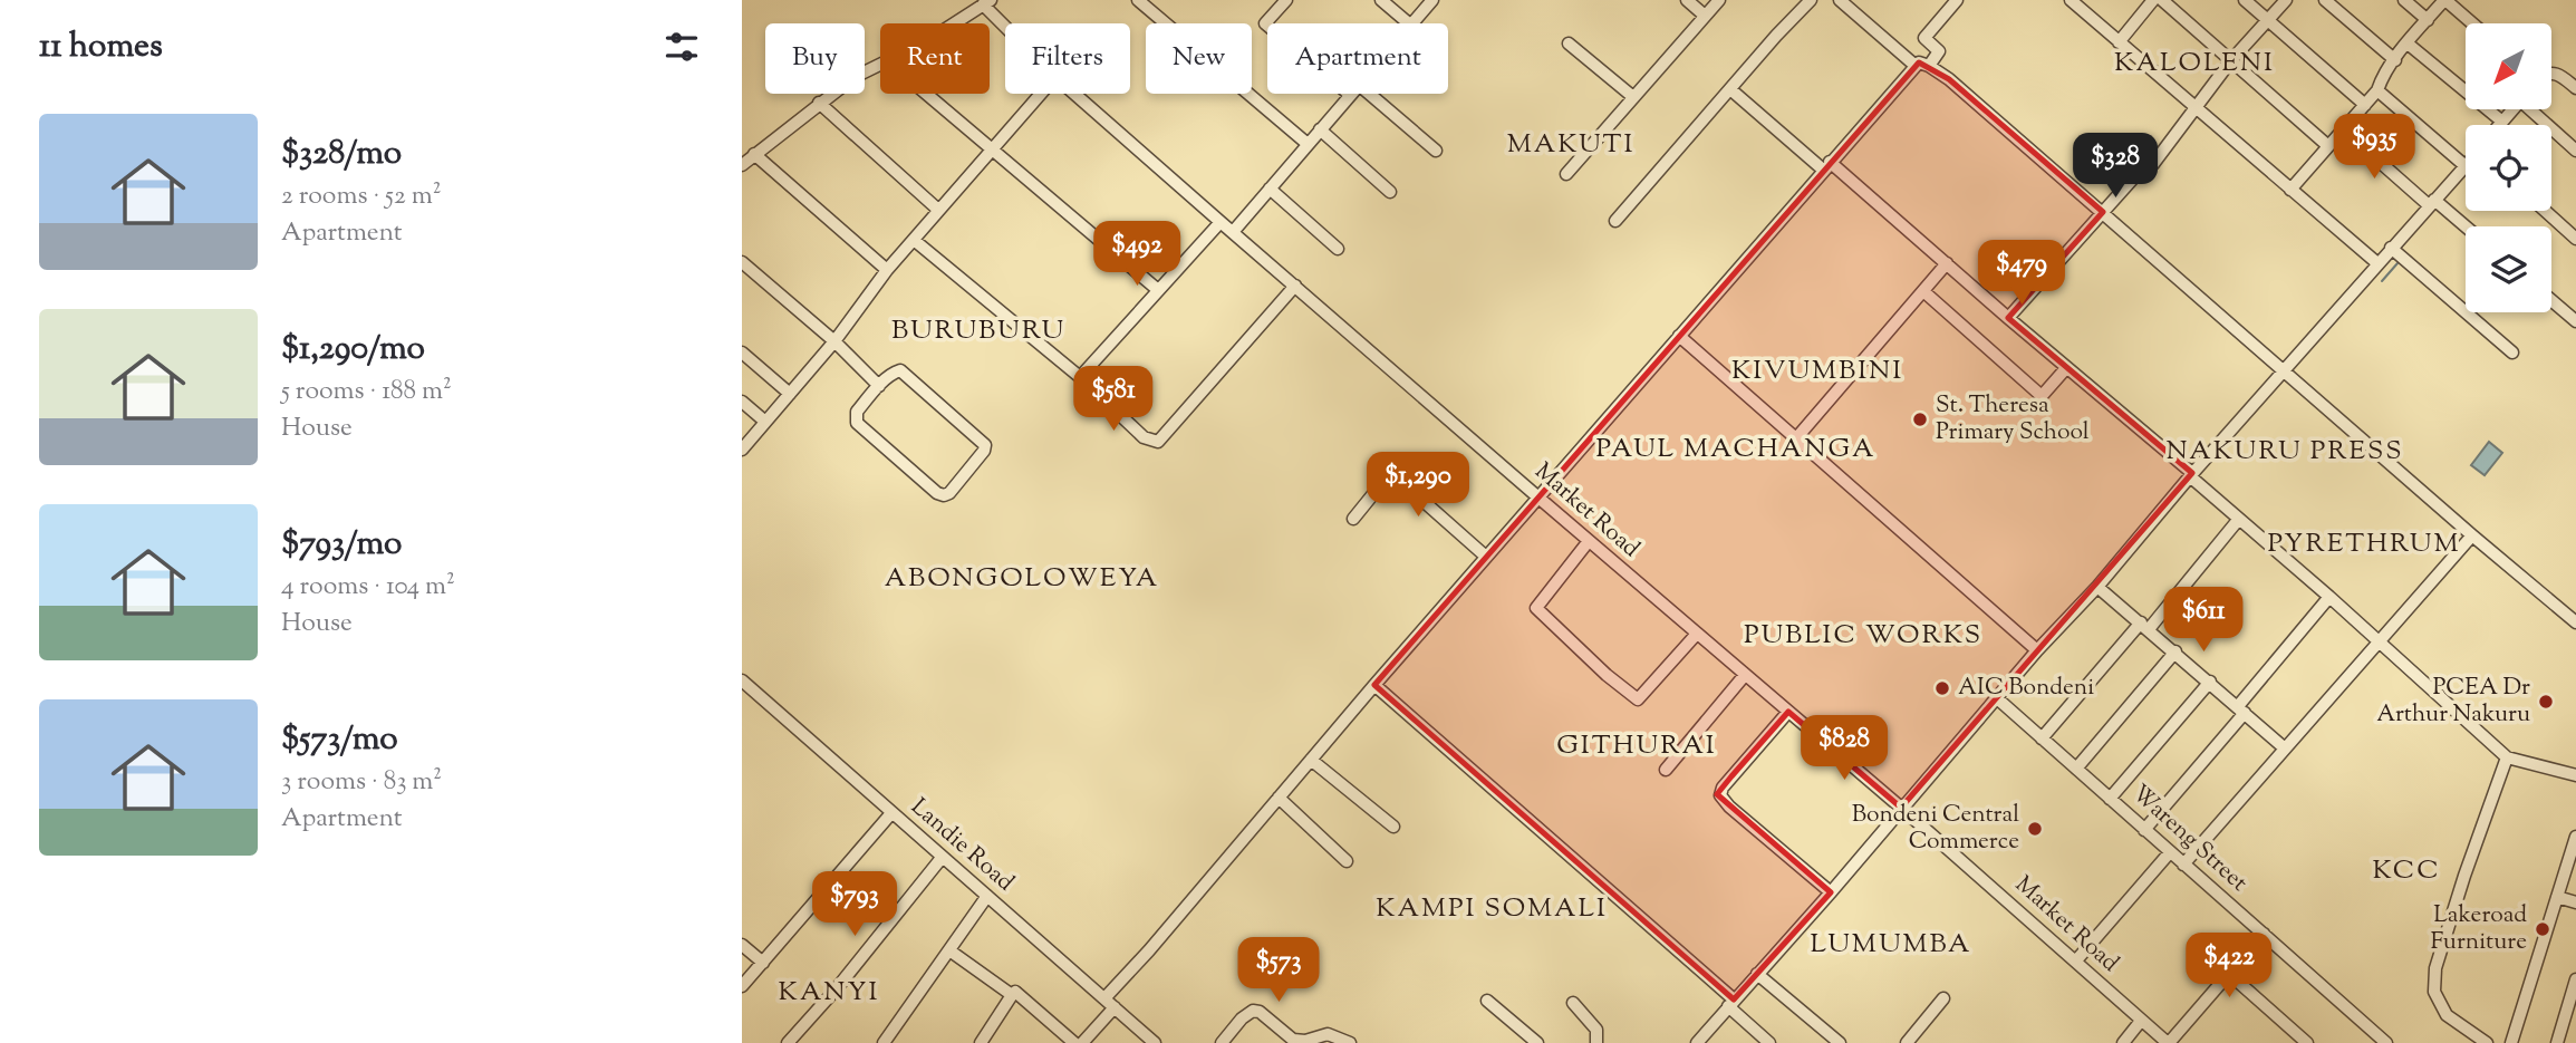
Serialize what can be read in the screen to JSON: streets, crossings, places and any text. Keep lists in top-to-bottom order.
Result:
{
  "streets": {
    "street": ["Market Road", "Wareng Street", "Landie Road"]
  },
  "districts": [
    "KALOLENI",
    "MAKUTI",
    "BURUBURU",
    "KIVUMBINI",
    "PAUL MACHANGA",
    "NAKURU PRESS",
    "PYRETHRUM",
    "ABONGOLOWEYA",
    "PUBLIC WORKS",
    "GITHURAI",
    "KCC",
    "KAMPI SOMALI",
    "LUMUMBA",
    "KANYI"
  ],
  "places": [
    "St. Theresa Primary School",
    "AIC Bondeni",
    "PCEA Dr Arthur Nakuru",
    "Bondeni Central Commerce",
    "Lakeroad Furniture"
  ],
  "north": "bottom left",
  "page": {
    "heading": "11 homes",
    "chip": [
      "Buy",
      "Rent",
      "Filters",
      "New",
      "Apartment"
    ],
    "list": [
      {
        "name": "$328/mo",
        "note": "2 rooms · 52 m² · Apartment"
      },
      {
        "name": "$1,290/mo",
        "note": "5 rooms · 188 m² · House"
      },
      {
        "name": "$793/mo",
        "note": "4 rooms · 104 m² · House"
      },
      {
        "name": "$573/mo",
        "note": "3 rooms · 83 m² · Apartment"
      }
    ],
    "price": [
      "$935",
      "$328",
      "$492",
      "$479",
      "$581",
      "$1,290",
      "$611",
      "$828",
      "$793",
      "$422",
      "$573"
    ]
  }
}
